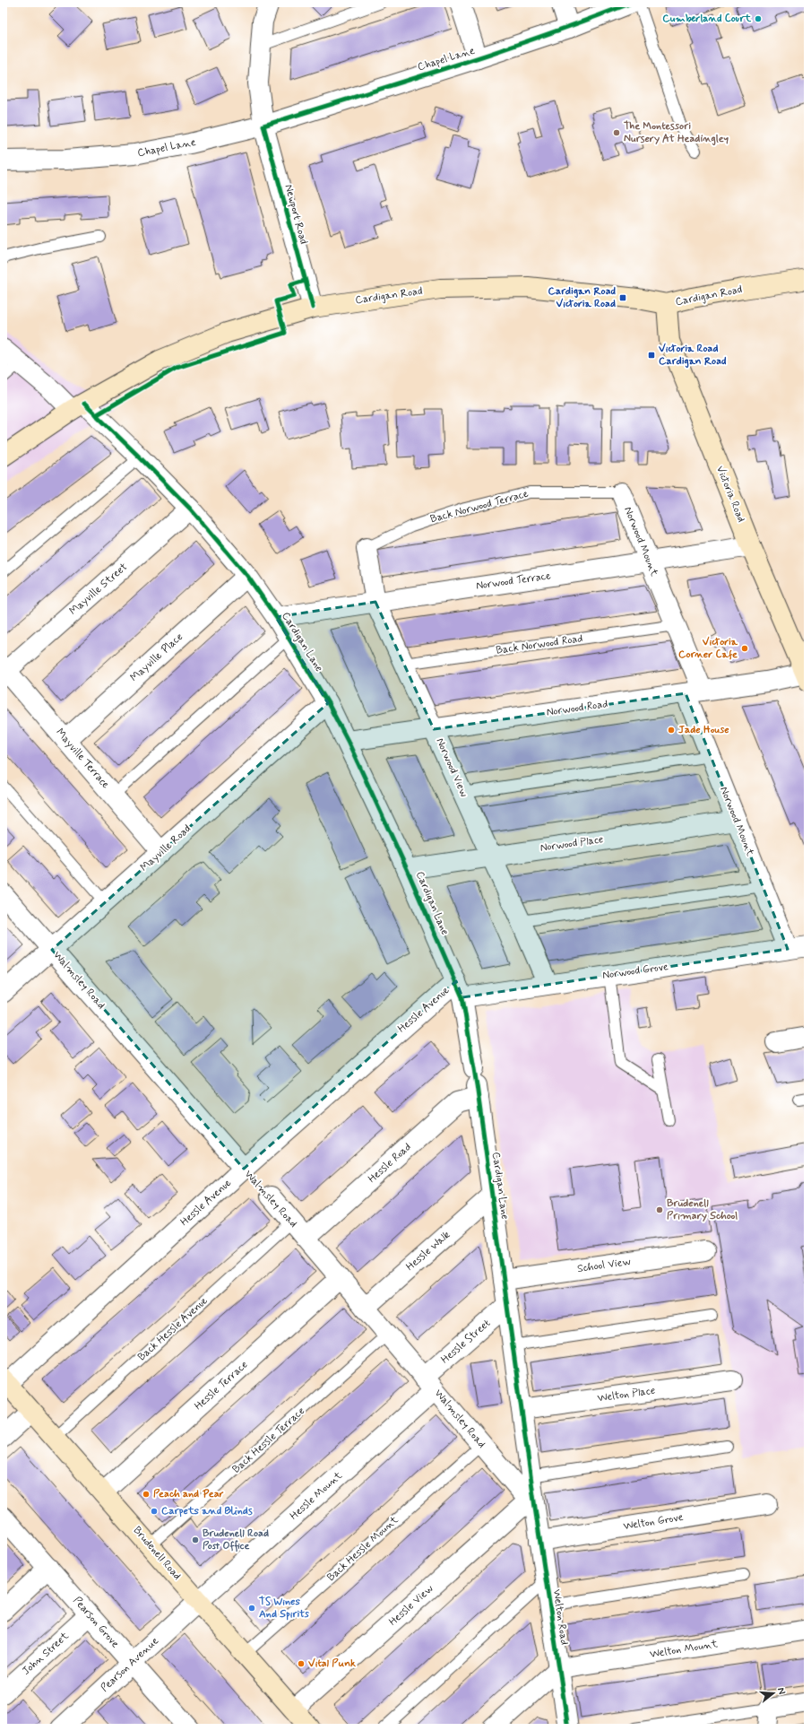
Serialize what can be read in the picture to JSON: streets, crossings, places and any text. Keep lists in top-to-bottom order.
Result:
{
  "streets": {
    "street": [
      "Chapel Lane",
      "Newport Road",
      "Cardigan Road",
      "Victoria Road",
      "Norwood Mount",
      "Norwood Terrace",
      "Mayville Street",
      "Cardigan Lane",
      "Mayville Place",
      "Norwood Road",
      "Mayville Terrace",
      "Norwood View",
      "Norwood Place",
      "Mayville Road",
      "Norwood Grove",
      "Walmsley Road",
      "Hessle Avenue",
      "Hessle Road",
      "Hessle Walk",
      "School View",
      "Hessle Street",
      "Hessle Terrace",
      "Welton Place",
      "Hessle Mount",
      "Welton Grove",
      "Brudenell Road",
      "Hessle View",
      "Welton Road",
      "Pearson Grove",
      "Welton Mount",
      "John Street",
      "Pearson Avenue"
    ],
    "lane": [
      "Back Norwood Terrace",
      "Back Norwood Road",
      "Back Hessle Avenue",
      "Back Hessle Terrace",
      "Back Hessle Mount"
    ]
  },
  "crossings": [
    ["Chapel Lane", "Newport Road"],
    ["Newport Road", "Cardigan Road"],
    ["Cardigan Road", "Victoria Road"],
    ["Cardigan Road", "Cardigan Lane"],
    ["Victoria Road", "Norwood Terrace"],
    ["Victoria Road", "Norwood Road"],
    ["Back Norwood Terrace", "Norwood Mount"],
    ["Back Norwood Terrace", "Norwood View"],
    ["Norwood Mount", "Norwood Terrace"],
    ["Norwood Mount", "Back Norwood Road"],
    ["Norwood Mount", "Norwood Road"],
    ["Norwood Mount", "Norwood Place"],
    ["Norwood Mount", "Norwood Grove"],
    ["Norwood Terrace", "Cardigan Lane"],
    ["Norwood Terrace", "Norwood View"],
    ["Mayville Street", "Cardigan Lane"],
    ["Mayville Street", "Mayville Terrace"],
    ["Cardigan Lane", "Mayville Place"],
    ["Cardigan Lane", "Norwood Road"],
    ["Cardigan Lane", "Norwood Place"],
    ["Cardigan Lane", "Mayville Road"],
    ["Cardigan Lane", "Norwood Grove"],
    ["Cardigan Lane", "Walmsley Road"],
    ["Cardigan Lane", "Hessle Avenue"],
    ["Cardigan Lane", "Hessle Road"],
    ["Cardigan Lane", "Hessle Walk"],
    ["Cardigan Lane", "School View"],
    ["Cardigan Lane", "Hessle Street"],
    ["Cardigan Lane", "Welton Place"],
    ["Cardigan Lane", "Hessle View"],
    ["Cardigan Lane", "Welton Road"],
    ["Back Norwood Road", "Norwood View"],
    ["Mayville Place", "Mayville Terrace"],
    ["Norwood Road", "Norwood View"],
    ["Mayville Terrace", "Mayville Road"],
    ["Norwood View", "Norwood Place"],
    ["Norwood View", "Norwood Grove"],
    ["Mayville Road", "Walmsley Road"],
    ["Norwood Grove", "Hessle Avenue"],
    ["Walmsley Road", "Hessle Avenue"],
    ["Walmsley Road", "Hessle Road"],
    ["Walmsley Road", "Hessle Walk"],
    ["Walmsley Road", "Back Hessle Avenue"],
    ["Walmsley Road", "Hessle Street"],
    ["Walmsley Road", "Hessle Terrace"],
    ["Walmsley Road", "Back Hessle Terrace"],
    ["Walmsley Road", "Hessle Mount"],
    ["Walmsley Road", "Back Hessle Mount"],
    ["Walmsley Road", "Hessle View"],
    ["Walmsley Road", "Welton Road"],
    ["Hessle Avenue", "Brudenell Road"],
    ["Back Hessle Avenue", "Brudenell Road"],
    ["Hessle Street", "Hessle Mount"],
    ["Hessle Terrace", "Brudenell Road"],
    ["Back Hessle Terrace", "Brudenell Road"],
    ["Hessle Mount", "Brudenell Road"],
    ["Hessle Mount", "Pearson Avenue"],
    ["Welton Grove", "Welton Road"],
    ["Back Hessle Mount", "Brudenell Road"],
    ["Brudenell Road", "Hessle View"],
    ["Brudenell Road", "Pearson Avenue"],
    ["Hessle View", "Welton Road"],
    ["Welton Road", "Welton Mount"],
    ["Pearson Grove", "John Street"],
    ["Pearson Grove", "Pearson Avenue"]
  ],
  "places": {
    "other": [
      "Cumberland Court",
      "The Montessori Nursery At Headingley",
      "Victoria Corner Cafe",
      "Jade House",
      "Brudenell Primary School",
      "Peach and Pear",
      "Carpets and Blinds",
      "Brudenell Road Post Office",
      "TS Wines And Spirits",
      "Vital Punk"
    ],
    "transit": ["Cardigan Road Victoria Road", "Victoria Road Cardigan Road"]
  },
  "north": "right"
}
